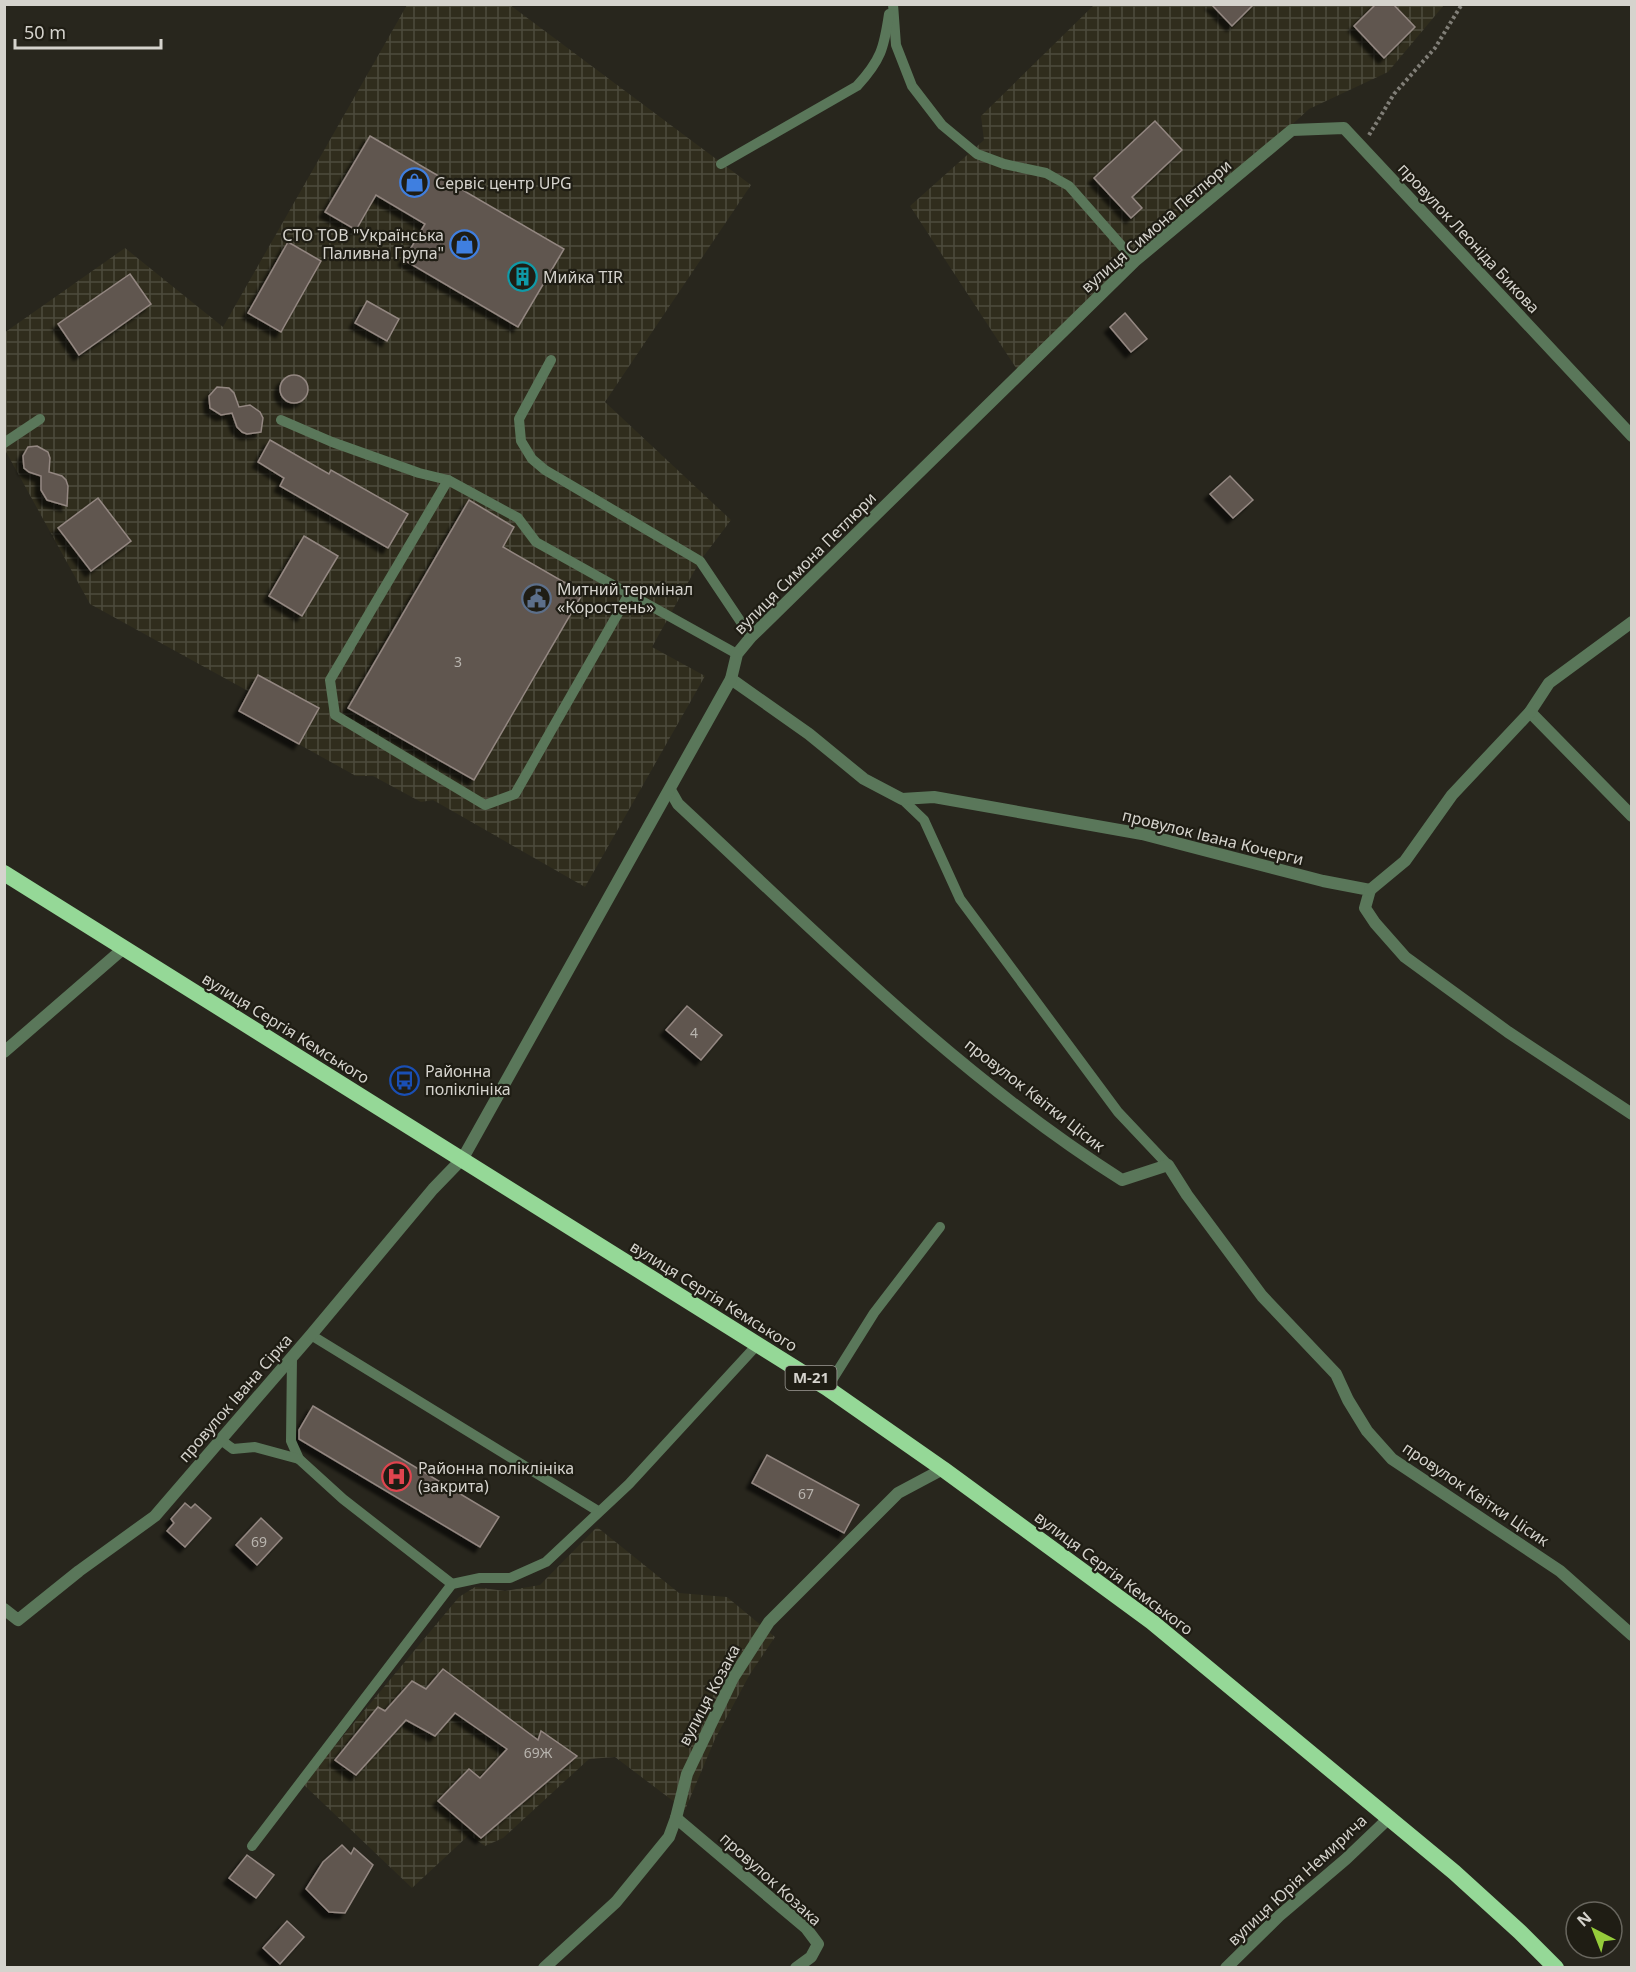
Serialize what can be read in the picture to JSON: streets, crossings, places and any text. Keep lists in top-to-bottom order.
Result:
{
  "streets": {
    "highway": ["вулиця Сергія Кемського", "М-21"],
    "street": [
      "вулиця Симона Петлюри",
      "провулок Леоніда Бикова",
      "провулок Івана Кочерги",
      "провулок Квітки Цісик",
      "провулок Івана Сірка",
      "вулиця Козака",
      "провулок Козака",
      "вулиця Юрія Немирича"
    ]
  },
  "crossings": [
    ["вулиця Симона Петлюри", "провулок Леоніда Бикова"],
    ["вулиця Симона Петлюри", "вулиця Сергія Кемського"],
    ["вулиця Симона Петлюри", "провулок Квітки Цісик"],
    ["вулиця Симона Петлюри", "провулок Івана Сірка"],
    ["вулиця Сергія Кемського", "провулок Івана Сірка"],
    ["вулиця Сергія Кемського", "вулиця Козака"],
    ["вулиця Сергія Кемського", "вулиця Юрія Немирича"],
    ["вулиця Козака", "провулок Козака"]
  ],
  "places": {
    "shop": ["Сервіс центр UPG", "СТО ТОВ \"Українська Паливна Група\""],
    "building": ["Мийка TIR"],
    "public building": ["Митний термінал «Коростень»"],
    "bus stop": ["Районна поліклініка"],
    "hospital": ["Районна поліклініка (закрита)"]
  },
  "house_numbers": [
    "3",
    "4",
    "67",
    "69",
    "69Ж"
  ],
  "scale_bar": "50 m",
  "north": "top left"
}
